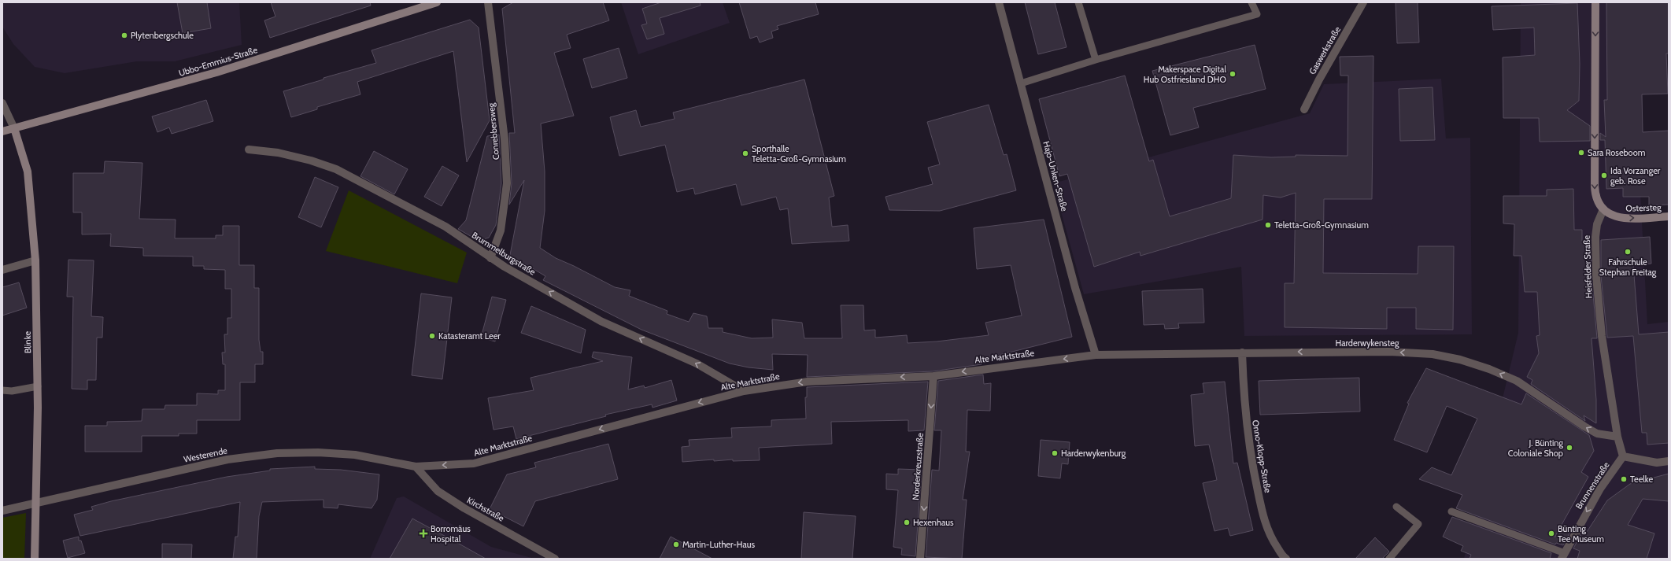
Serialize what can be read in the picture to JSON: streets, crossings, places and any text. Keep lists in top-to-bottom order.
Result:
{
  "streets": {
    "main road": ["Ubbo-Emmius-Straße", "Ostersteg", "Blinke"],
    "street": [
      "Gaswerkstraße",
      "Conrebbersweg",
      "Hajo-Unken-Straße",
      "Brummelburgstraße",
      "Heisfelder Straße",
      "Harderwykensteg",
      "Alte Marktstraße",
      "Westerende",
      "Onno-Klopp-Straße",
      "Norderkreuzstraße",
      "Brunnenstraße",
      "Kirchstraße"
    ]
  },
  "crossings": [
    ["Ubbo-Emmius-Straße", "Blinke"],
    ["Conrebbersweg", "Brummelburgstraße"],
    ["Hajo-Unken-Straße", "Harderwykensteg"],
    ["Hajo-Unken-Straße", "Alte Marktstraße"],
    ["Ostersteg", "Heisfelder Straße"],
    ["Brummelburgstraße", "Alte Marktstraße"],
    ["Heisfelder Straße", "Harderwykensteg"],
    ["Heisfelder Straße", "Brunnenstraße"],
    ["Blinke", "Westerende"],
    ["Harderwykensteg", "Alte Marktstraße"],
    ["Harderwykensteg", "Onno-Klopp-Straße"],
    ["Alte Marktstraße", "Westerende"],
    ["Alte Marktstraße", "Norderkreuzstraße"],
    ["Alte Marktstraße", "Kirchstraße"],
    ["Westerende", "Kirchstraße"]
  ],
  "one_way": [
    "Ostersteg",
    "Brummelburgstraße",
    "Harderwykensteg",
    "Alte Marktstraße",
    "Norderkreuzstraße",
    "Brunnenstraße"
  ],
  "places": {
    "other": [
      "Plytenbergschule",
      "Makerspace Digital Hub Ostfriesland DHO",
      "Sara Roseboom",
      "Sporthalle Teletta-Groß-Gymnasium",
      "Ida Vorzanger geb. Rose",
      "Teletta-Groß-Gymnasium",
      "Fahrschule Stephan Freitag",
      "Katasteramt Leer",
      "J. Bünting Coloniale Shop",
      "Harderwykenburg",
      "Teelke",
      "Hexenhaus",
      "Bünting Tee Museum",
      "Martin-Luther-Haus"
    ],
    "health": ["Borromäus Hospital"]
  }
}
